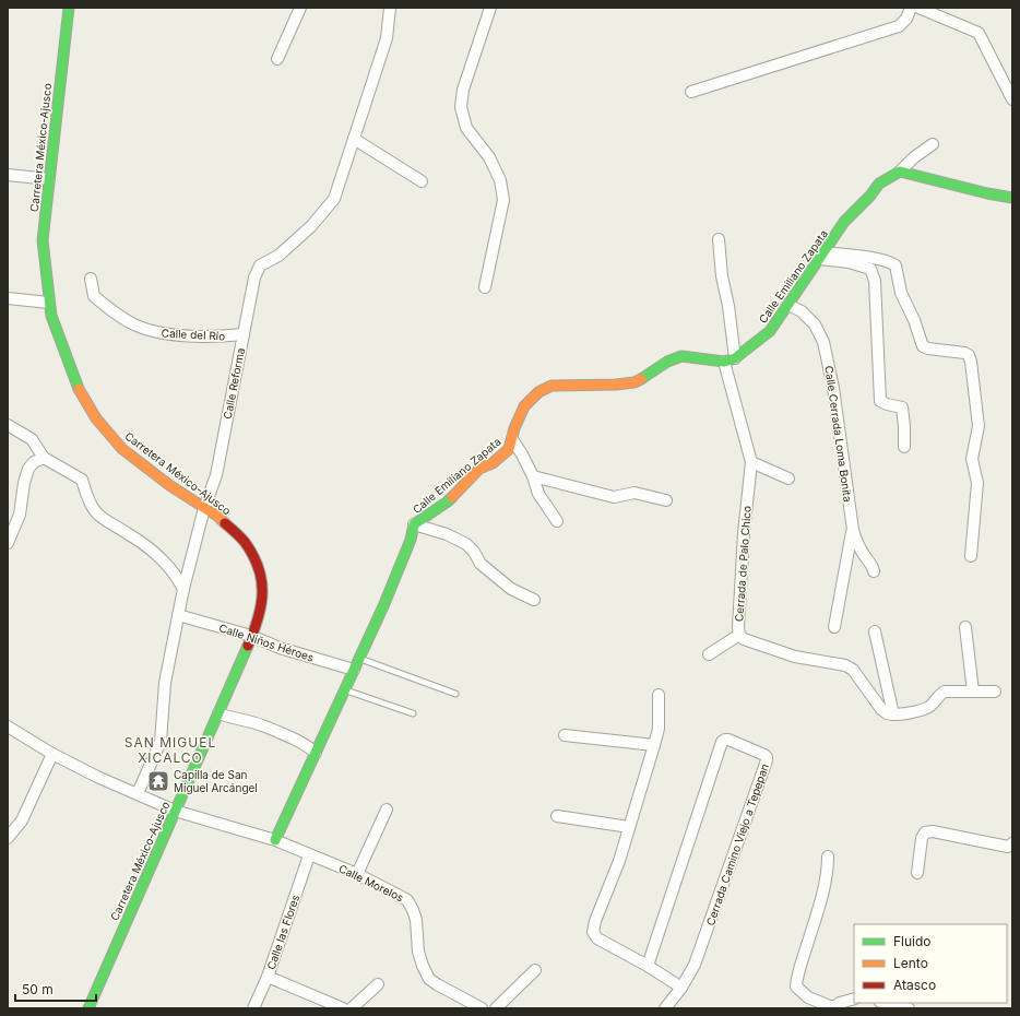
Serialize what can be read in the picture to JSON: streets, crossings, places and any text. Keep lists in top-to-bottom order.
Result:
{
  "streets": {
    "main road": ["Carretera México-Ajusco", "Calle Emiliano Zapata"],
    "street": [
      "Calle del Río",
      "Calle Reforma",
      "Calle Cerrada Loma Bonita",
      "Cerrada de Palo Chico",
      "Calle Niños Héroes",
      "Cerrada Camino Viejo a Tepepan",
      "Calle Morelos",
      "Calle las Flores"
    ]
  },
  "crossings": [
    ["Carretera México-Ajusco", "Calle Reforma"],
    ["Carretera México-Ajusco", "Calle Niños Héroes"],
    ["Carretera México-Ajusco", "Calle Morelos"],
    ["Calle Emiliano Zapata", "Calle Cerrada Loma Bonita"],
    ["Calle Emiliano Zapata", "Cerrada de Palo Chico"],
    ["Calle Emiliano Zapata", "Calle Niños Héroes"],
    ["Calle Emiliano Zapata", "Calle Morelos"],
    ["Calle del Río", "Calle Reforma"],
    ["Calle Reforma", "Calle Niños Héroes"],
    ["Calle Reforma", "Calle Morelos"],
    ["Calle Morelos", "Calle las Flores"]
  ],
  "districts": ["SAN MIGUEL XICALCO"],
  "places": {
    "temple": ["Capilla de San Miguel Arcángel"]
  },
  "legend": ["Fluido", "Lento", "Atasco"],
  "scale_bar": "50 m"
}
